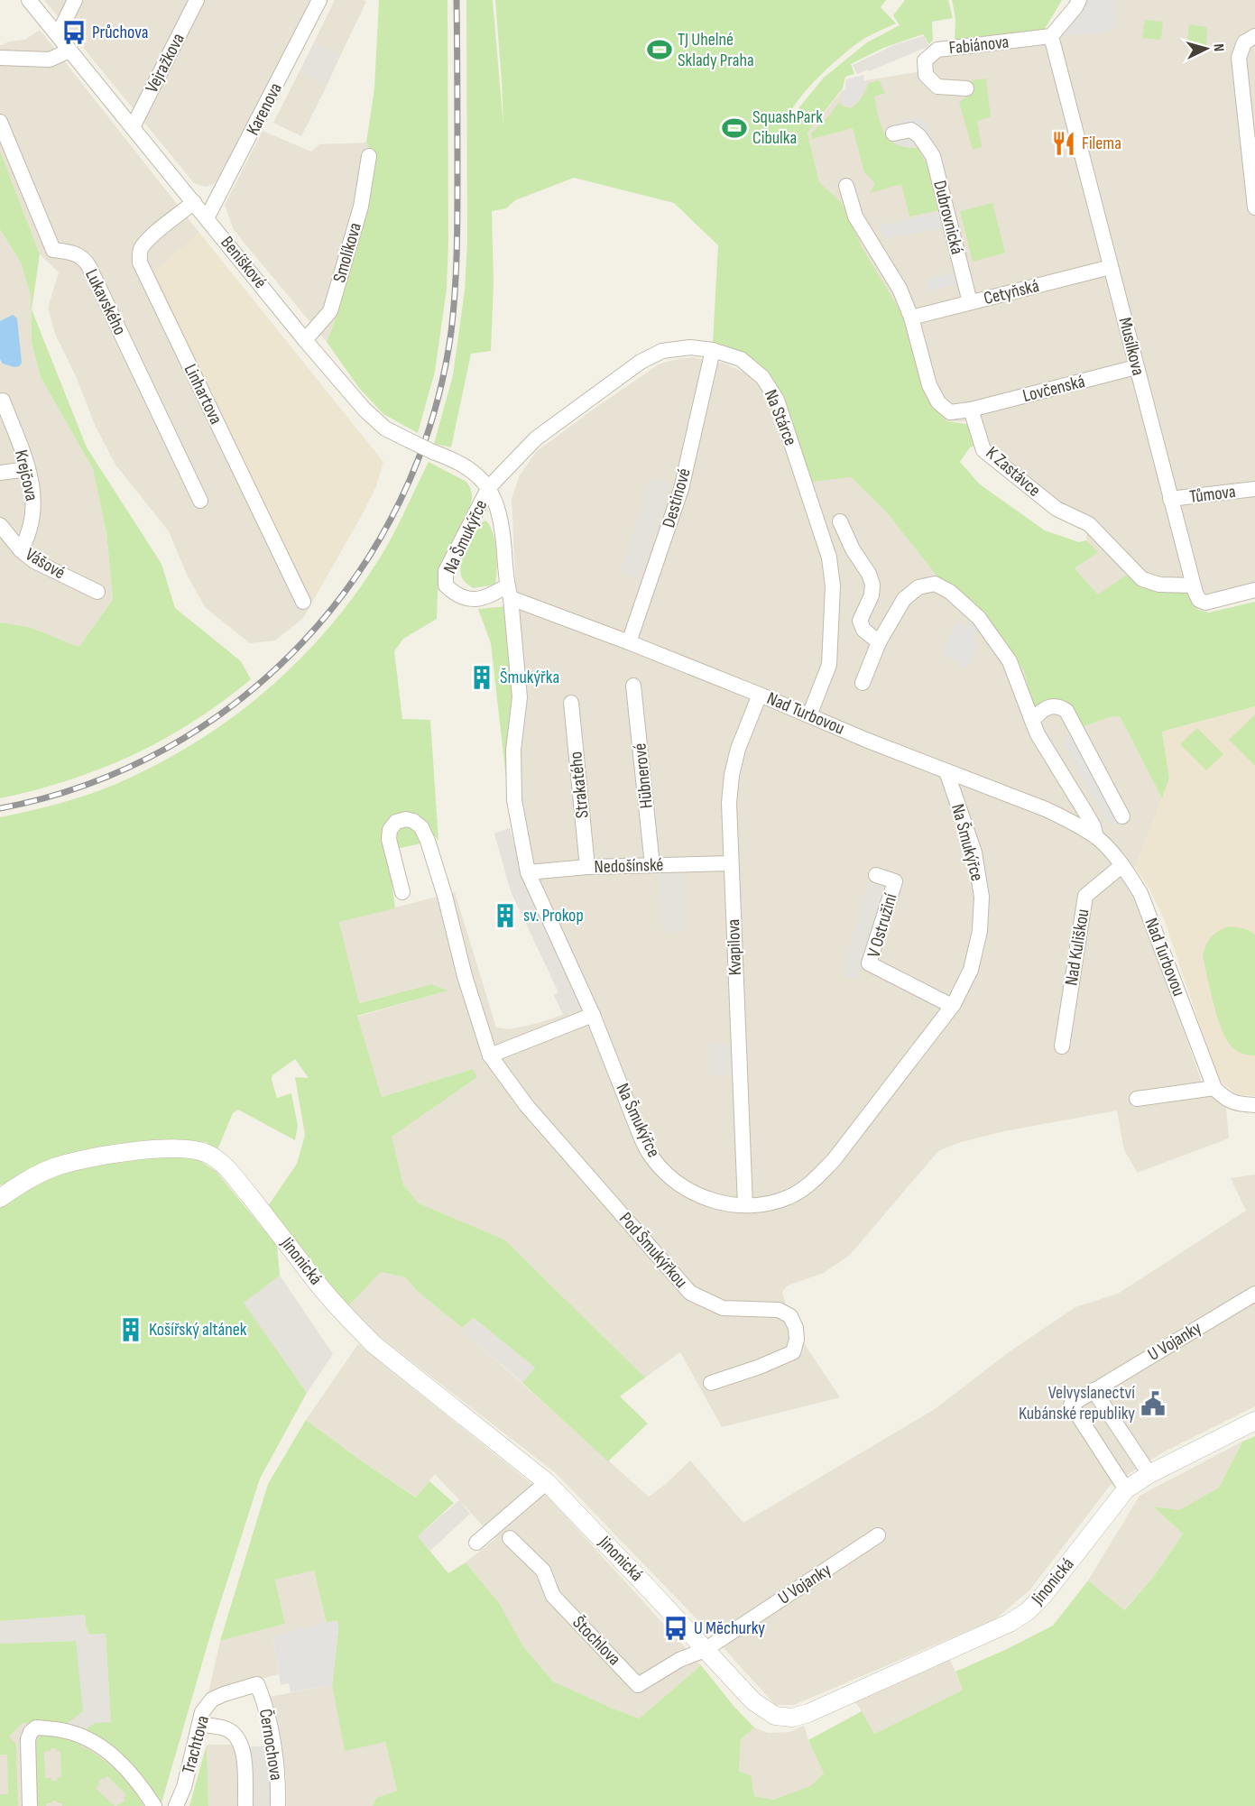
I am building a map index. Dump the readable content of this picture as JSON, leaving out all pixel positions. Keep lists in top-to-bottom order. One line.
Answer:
{"streets":{"street":["Fabiánova","Vejražkova","Karenova","Dubrovnická","Smolíkova","Beníškové","Cetyňská","Lukavského","Musílkova","Lovčenská","Linhartova","Na Stárce","K Zastávce","Krejčova","Tůmova","Destinové","Na Šmukýřce","Vášové","Nad Turbovou","Hübnerové","Strakatého","Nedošínské","V Ostružiní","Kvapilova","Nad Kuliškou","Pod Šmukýřkou","Jinonická","U Vojanky","Štochlova","Trachtova","Černochova"]},"crossings":[["Fabiánova","Musílkova"],["Vejražkova","Beníškové"],["Karenova","Beníškové"],["Dubrovnická","Cetyňská"],["Smolíkova","Beníškové"],["Beníškové","Linhartova"],["Beníškové","Na Stárce"],["Beníškové","Na Šmukýřce"],["Cetyňská","Musílkova"],["Musílkova","Lovčenská"],["Musílkova","K Zastávce"],["Musílkova","Tůmova"],["Lovčenská","K Zastávce"],["Na Stárce","Destinové"],["Na Stárce","Na Šmukýřce"],["Na Stárce","Nad Turbovou"],["Krejčova","Vášové"],["Destinové","Nad Turbovou"],["Na Šmukýřce","Nad Turbovou"],["Na Šmukýřce","Nedošínské"],["Na Šmukýřce","V Ostružiní"],["Na Šmukýřce","Kvapilova"],["Nad Turbovou","Kvapilova"],["Nad Turbovou","Nad Kuliškou"],["Hübnerové","Nedošínské"],["Strakatého","Nedošínské"],["Nedošínské","Kvapilova"],["Jinonická","U Vojanky"],["Jinonická","Štochlova"],["U Vojanky","Štochlova"],["Trachtova","Černochova"]],"places":{"bus stop":["Průchova","U Měchurky"],"sports":["TJ Uhelné Sklady Praha","SquashPark Cibulka"],"restaurant":["Filema"],"building":["Šmukýřka","sv. Prokop","Košířský altánek"],"public building":["Velvyslanectví Kubánské republiky"]},"north":"right"}
